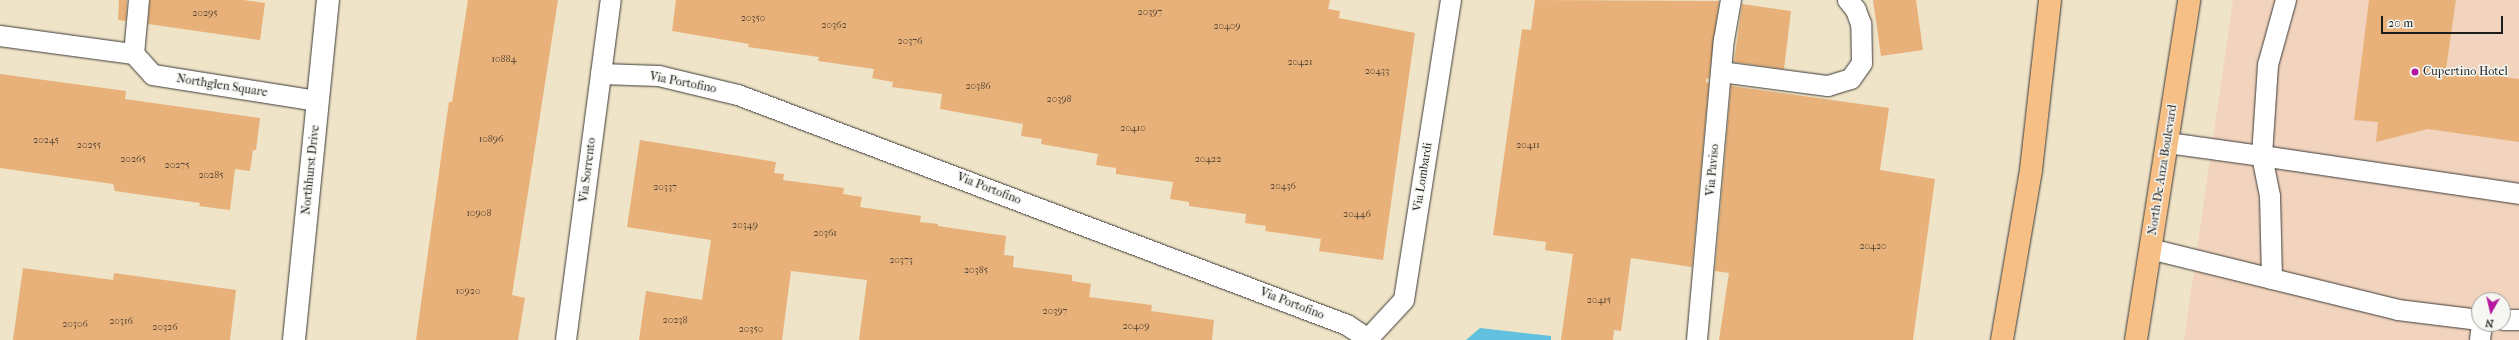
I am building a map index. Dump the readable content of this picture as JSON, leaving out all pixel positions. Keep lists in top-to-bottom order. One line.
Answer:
{"streets":{"main road":["North De Anza Boulevard"],"street":["Northhurst Drive"],"lane":["Via Portofino","Northglen Square","Via Sorrento","Via Paviso","Via Lombardi"]},"crossings":[["Via Portofino","Via Sorrento"],["Via Portofino","Via Lombardi"],["Northglen Square","Northhurst Drive"]],"places":["Cupertino Hotel"],"house_numbers":["20397","20295","20350","20362","20409","20376","10884","20421","20433","20386","20398","20410","10896","20245","20255","20411","20265","20422","20275","20285","20436","20337","10908","20446","20349","20361","20420","20373","20385","10920","20415","20397","20238","20316","20306","20409","20326","20350"],"scale_bar":"20 m","north":"bottom"}
